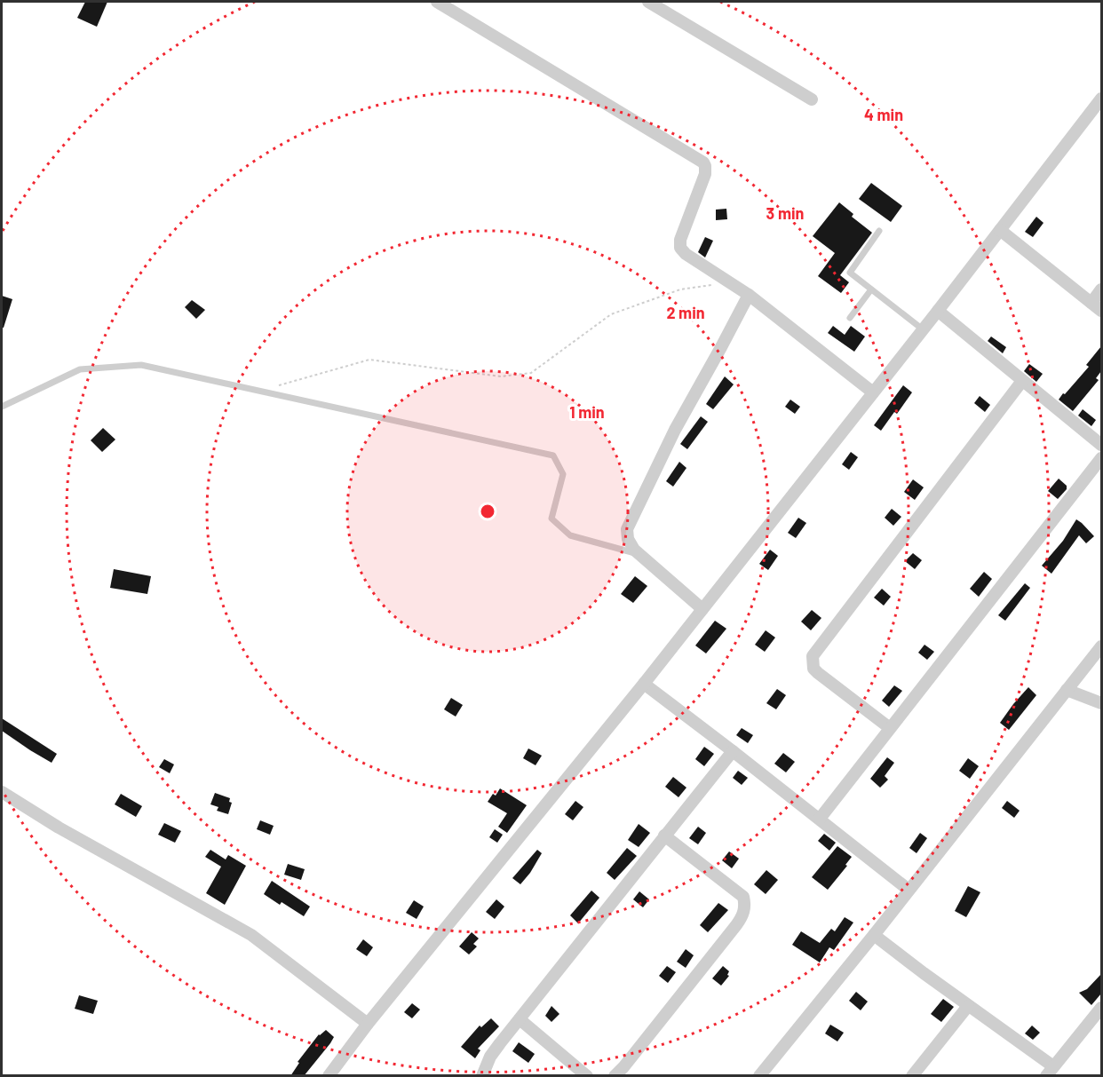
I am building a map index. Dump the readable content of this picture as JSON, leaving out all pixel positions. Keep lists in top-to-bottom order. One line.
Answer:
{"rings":["4 min","3 min","2 min","1 min"]}
